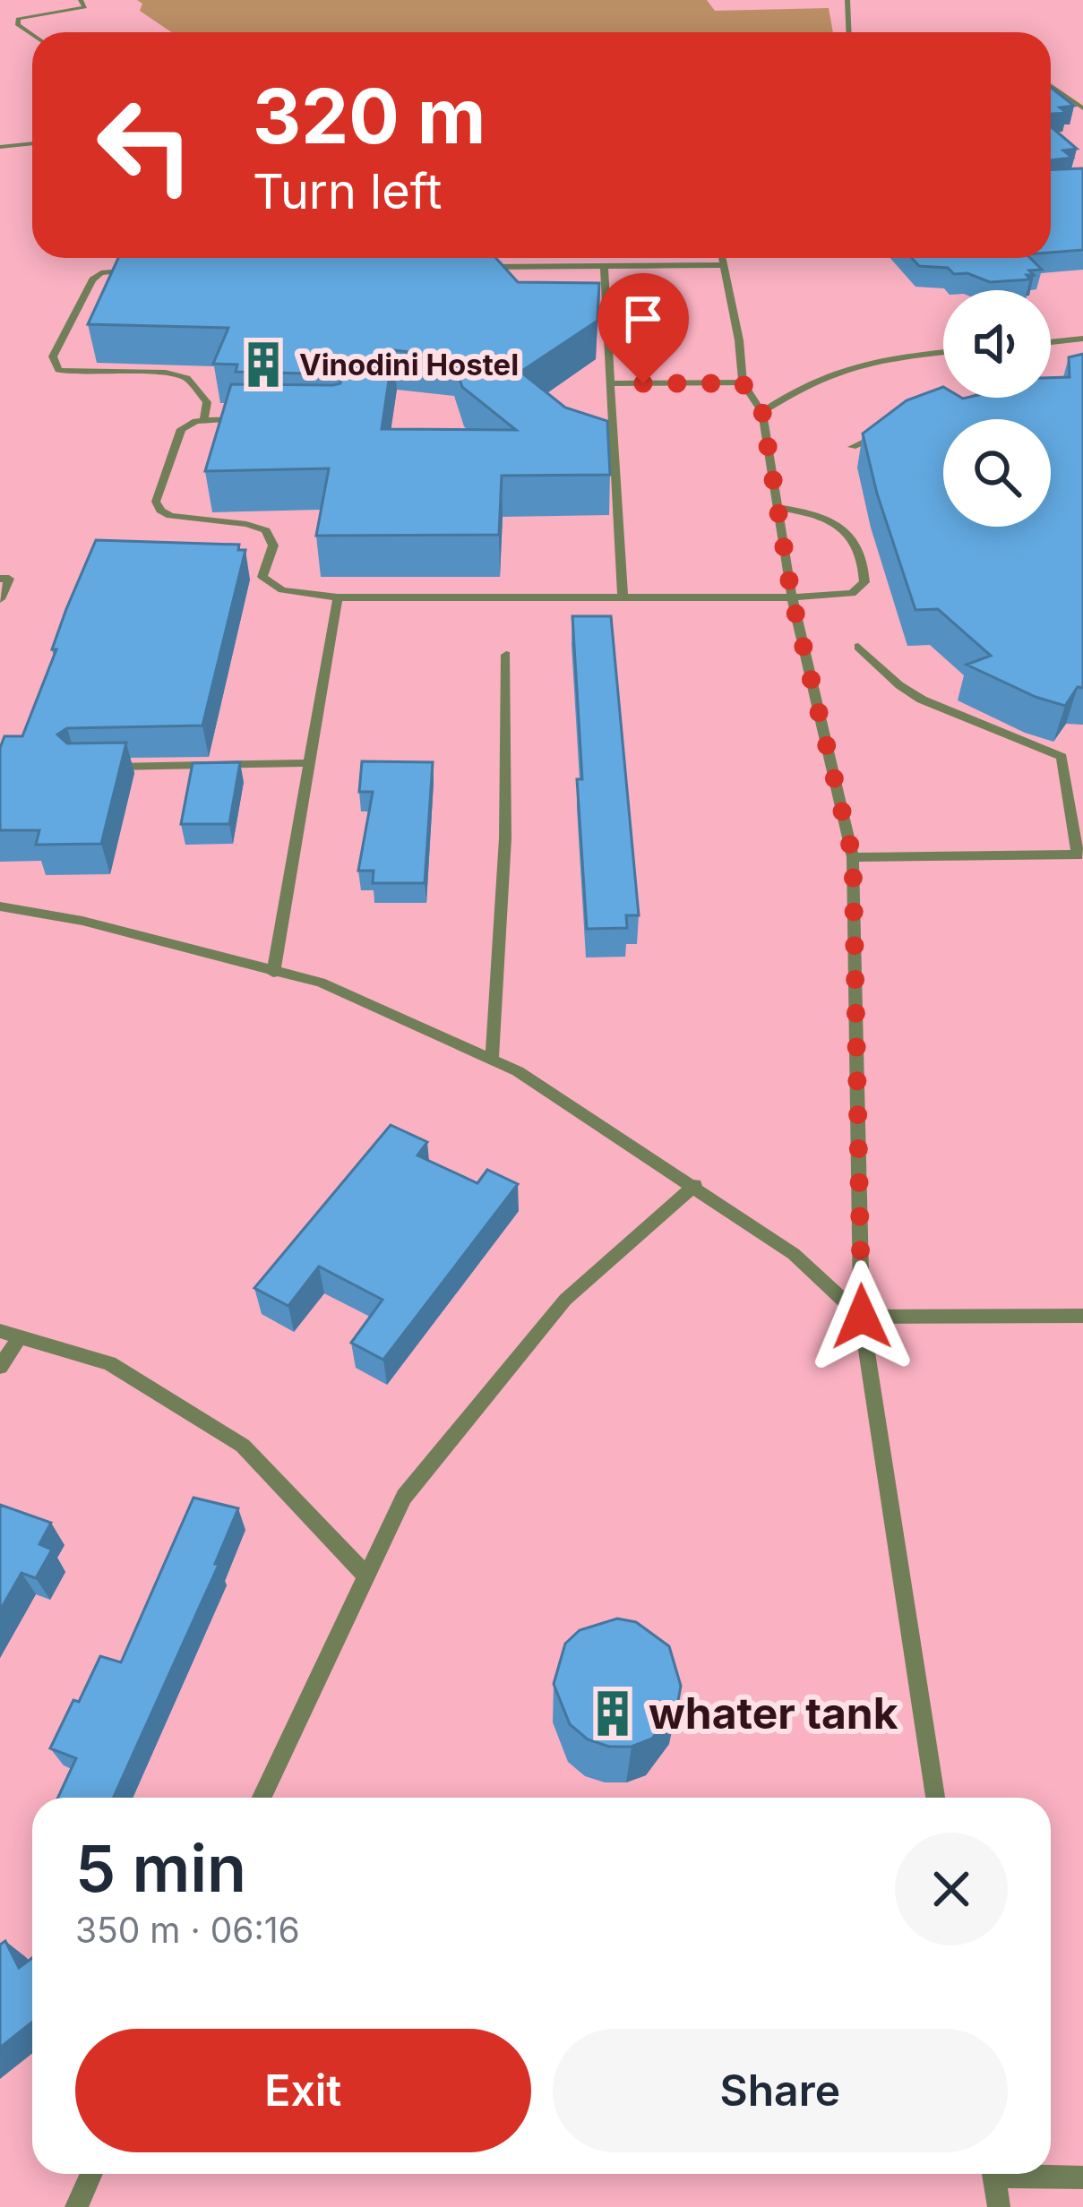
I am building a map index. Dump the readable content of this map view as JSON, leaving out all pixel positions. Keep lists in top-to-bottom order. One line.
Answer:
{"places":{"building":["Vinodini Hostel","whater tank"]},"page":{"turn":["320 m","Turn left"],"heading":["5 min","350 m · 06:16"],"buttons":["Exit","Share"]}}
